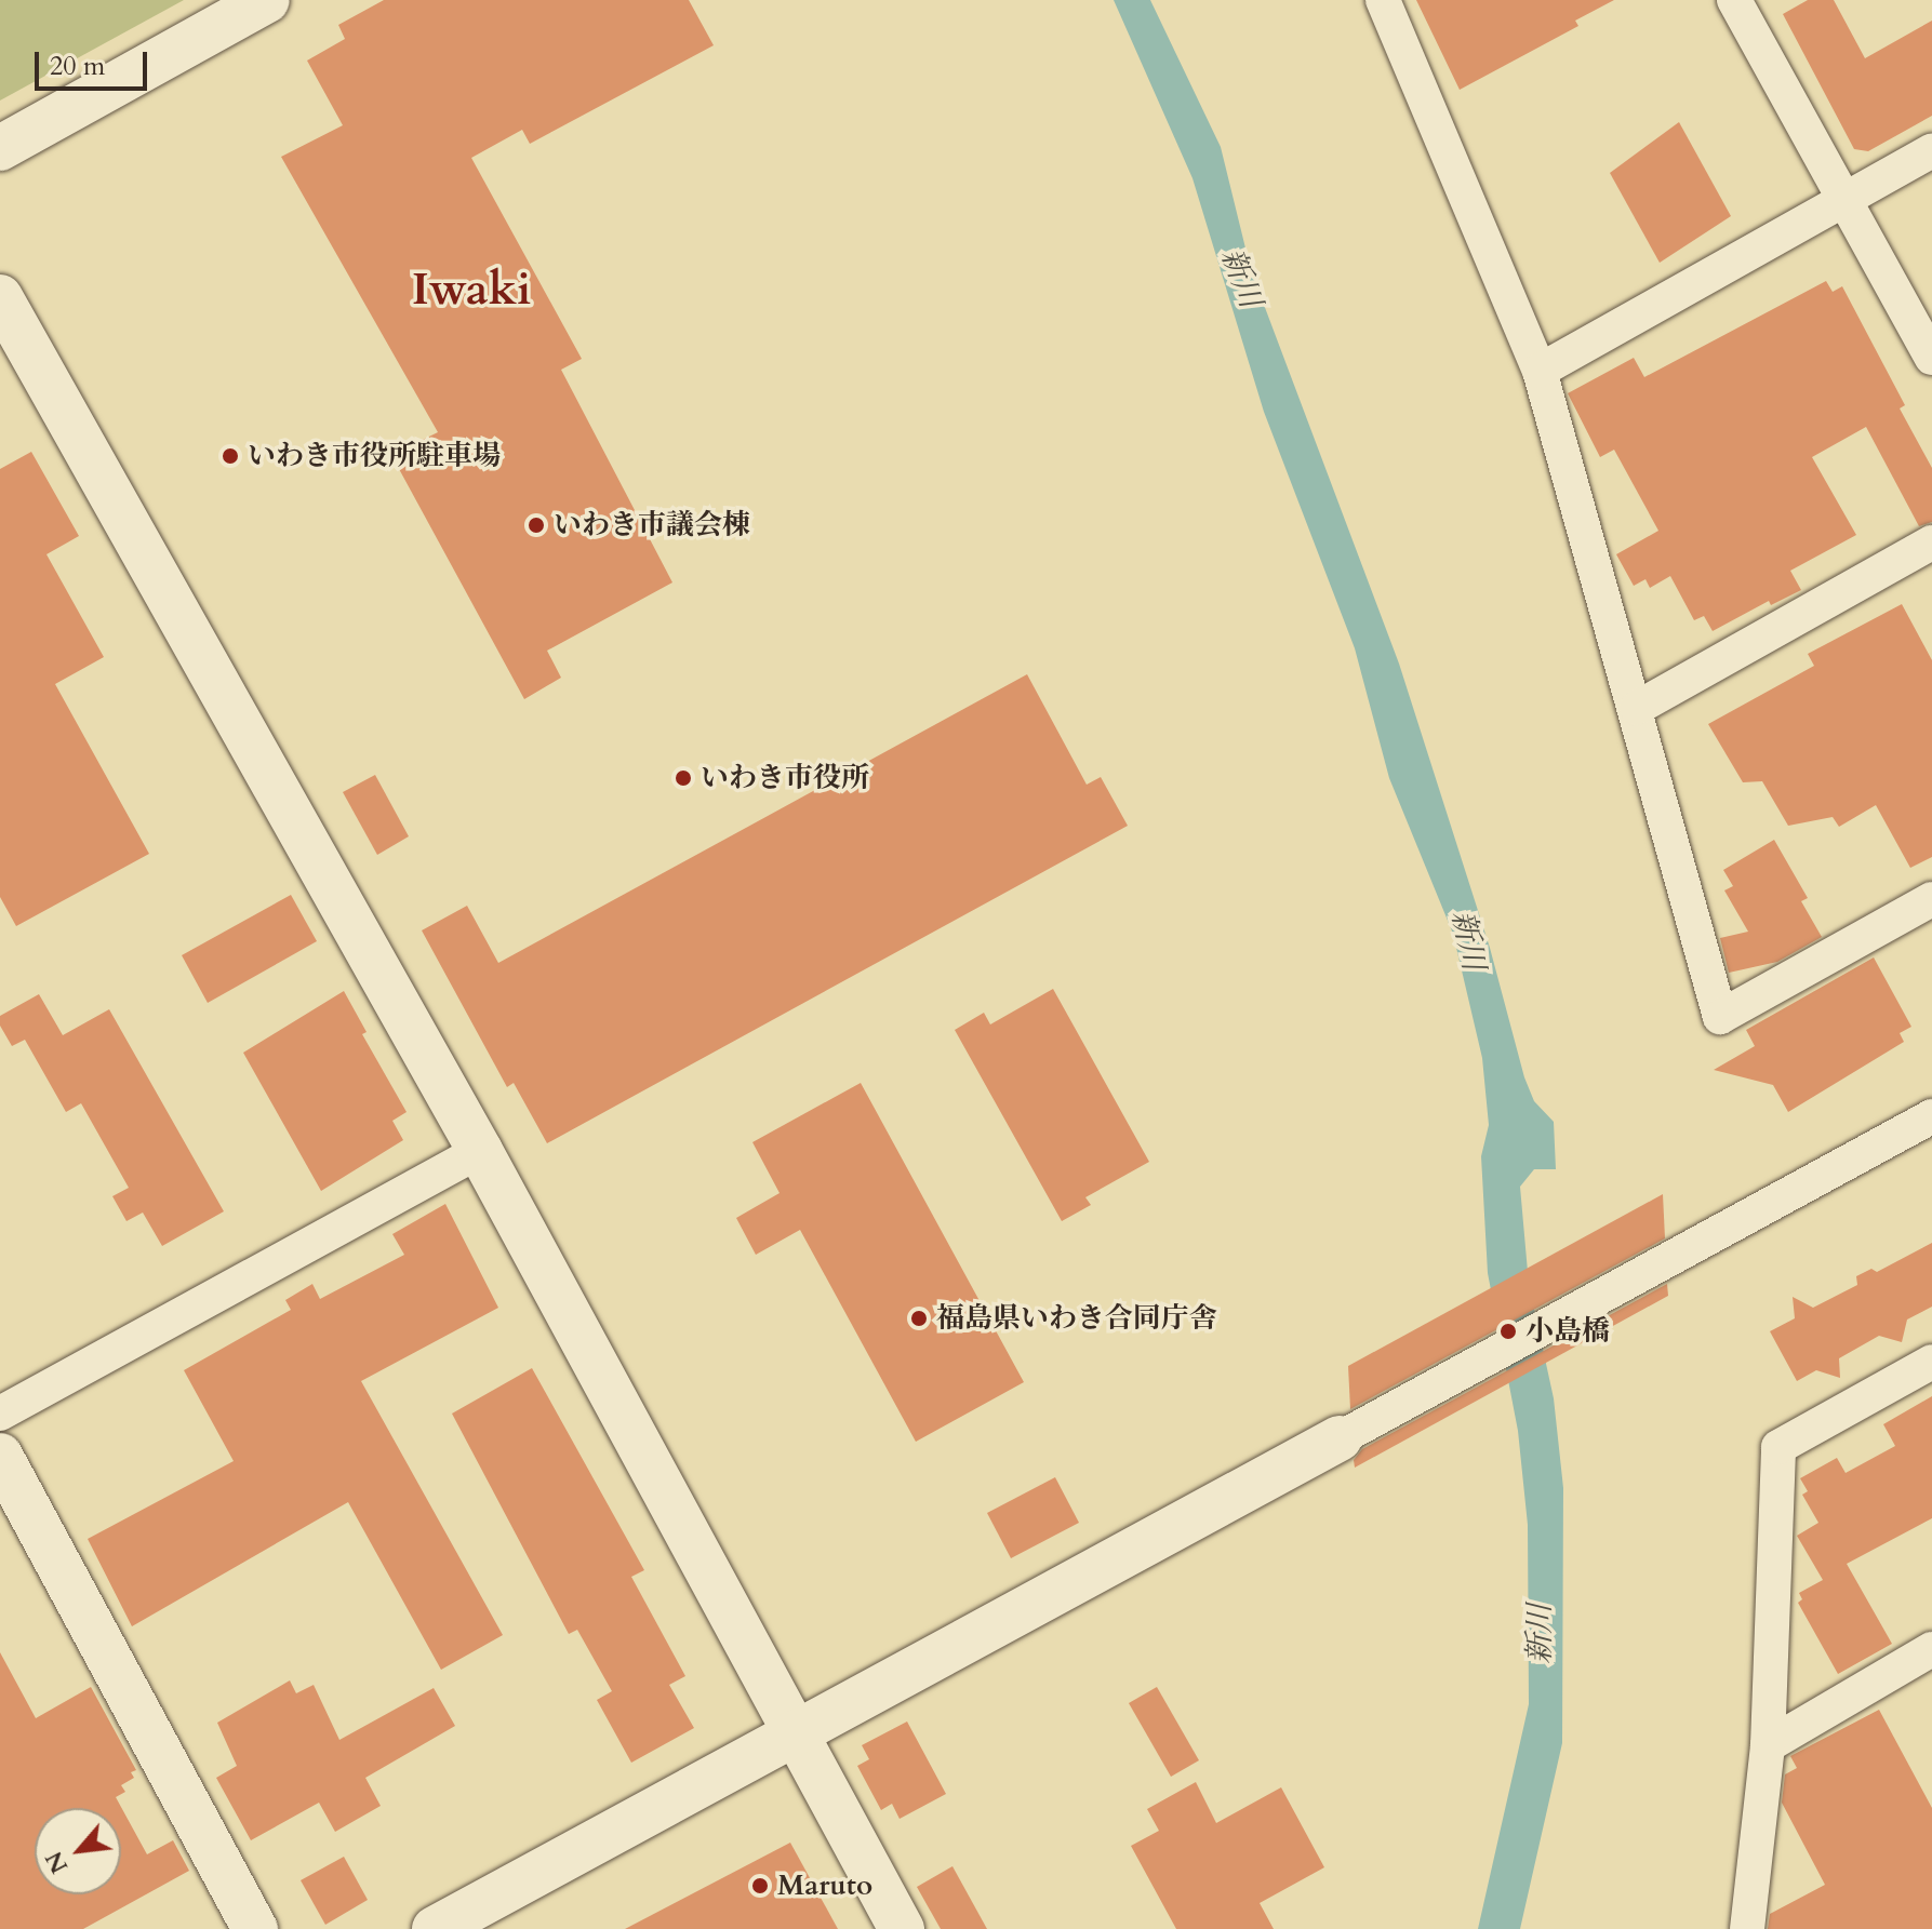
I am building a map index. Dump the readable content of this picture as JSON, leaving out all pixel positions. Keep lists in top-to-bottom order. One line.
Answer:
{"districts":["Iwaki"],"water":["新川"],"places":["いわき市役所駐車場","いわき市議会棟","いわき市役所","福島県いわき合同庁舎","小島橋","Maruto"],"scale_bar":"20 m","north":"bottom left"}
